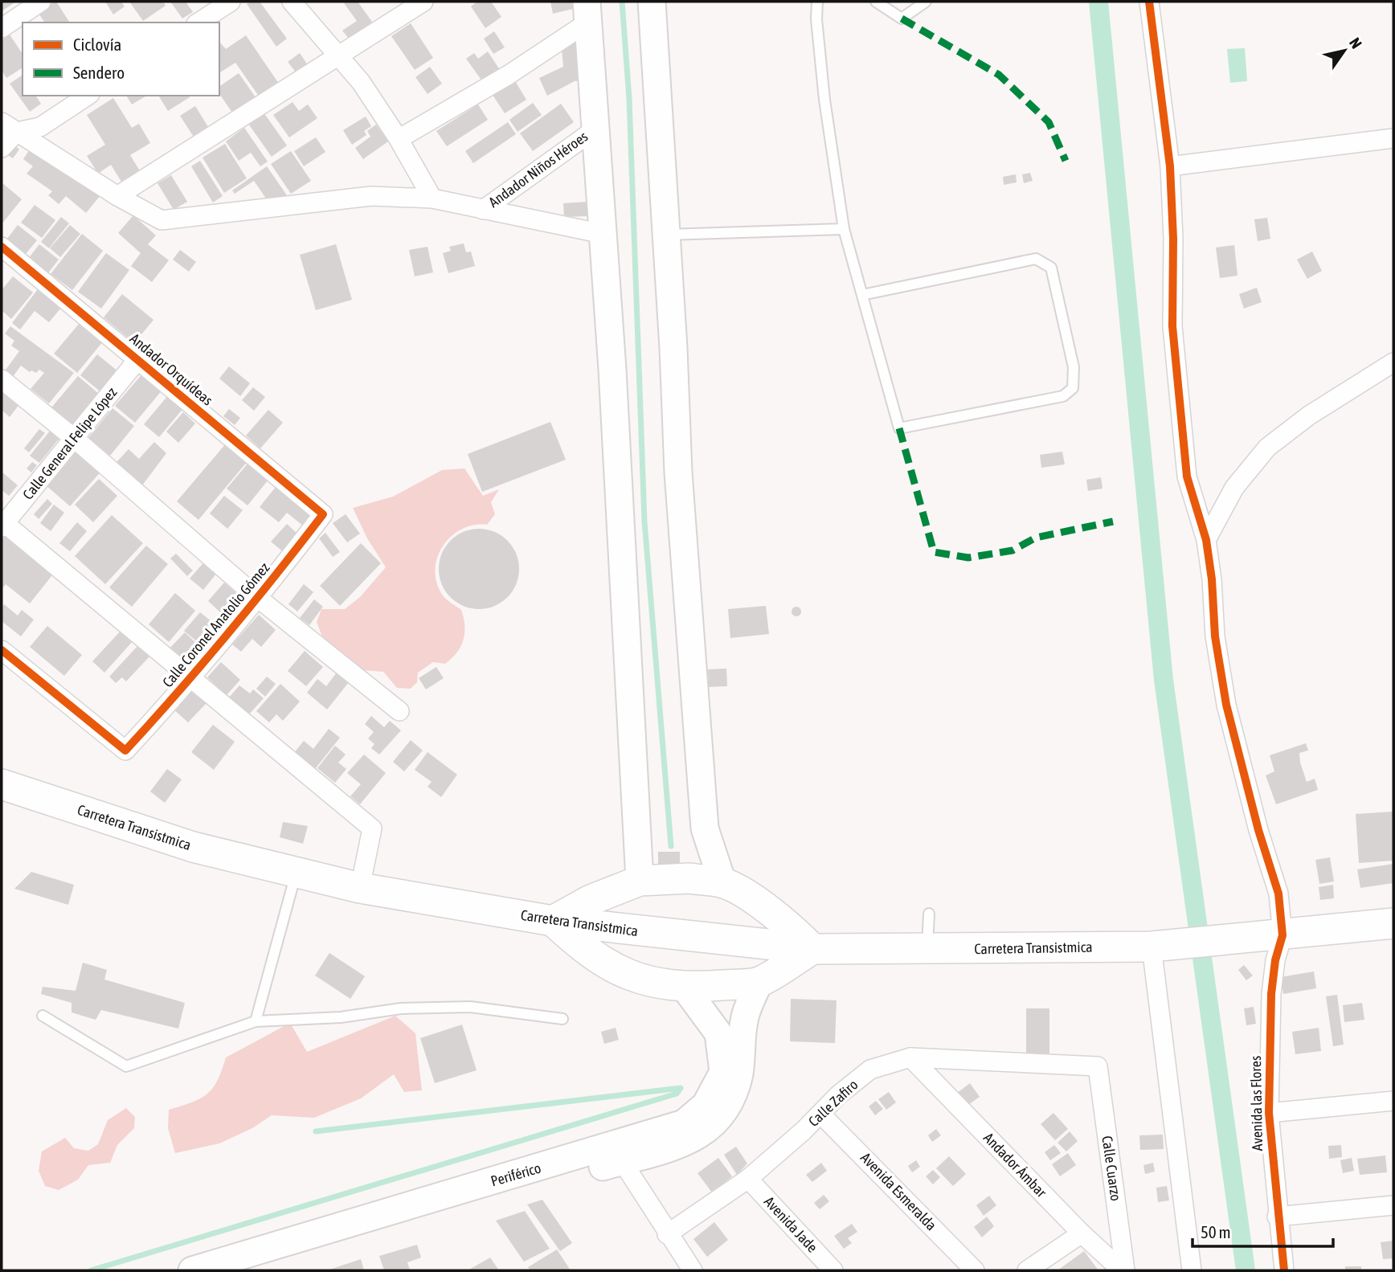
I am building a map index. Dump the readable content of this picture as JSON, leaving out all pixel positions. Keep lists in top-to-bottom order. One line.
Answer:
{"streets":{"main road":["Carretera Transistmica"],"street":["Andador Niños Héroes","Andador Orquídeas","Calle General Felipe López","Calle Coronel Anatolio Gómez","Calle Zafiro","Avenida las Flores","Andador Ámbar","Calle Cuarzo","Periférico","Avenida Esmeralda","Avenida Jade"]},"crossings":[["Andador Orquídeas","Calle General Felipe López"],["Andador Orquídeas","Calle Coronel Anatolio Gómez"],["Carretera Transistmica","Avenida las Flores"],["Calle Zafiro","Andador Ámbar"],["Calle Zafiro","Calle Cuarzo"],["Calle Zafiro","Avenida Esmeralda"],["Calle Zafiro","Avenida Jade"],["Andador Ámbar","Calle Cuarzo"]],"legend":["Ciclovía","Sendero"],"scale_bar":"50 m","north":"top right"}
